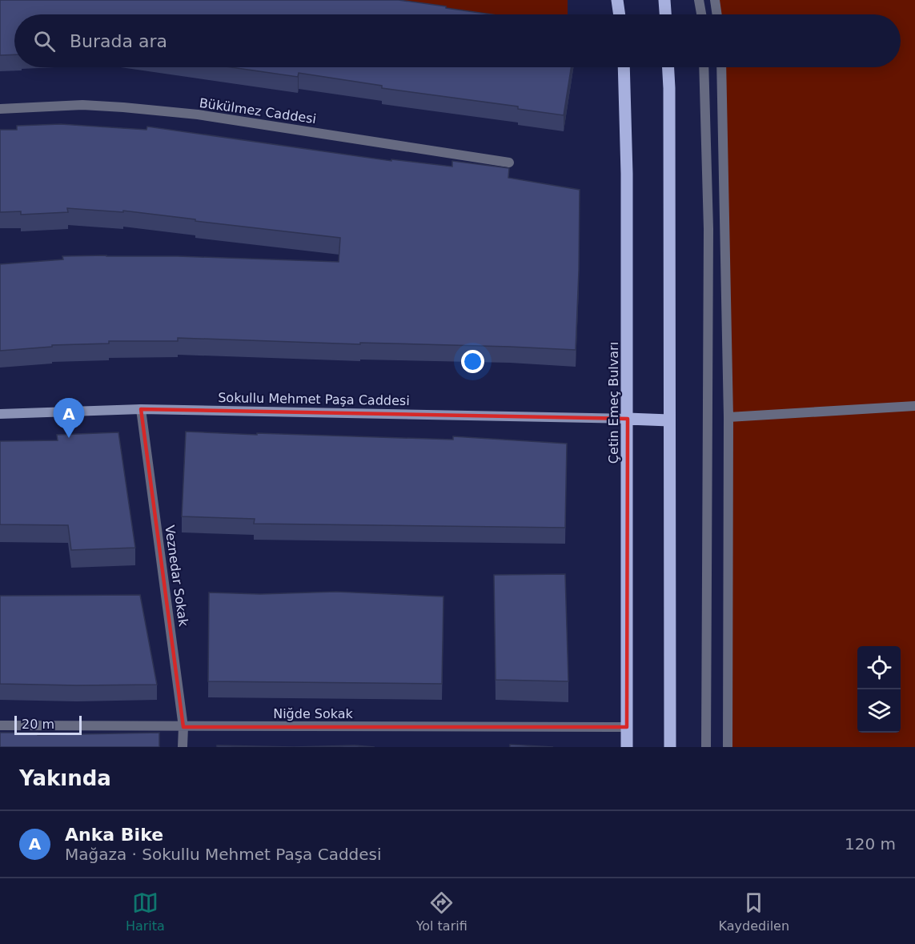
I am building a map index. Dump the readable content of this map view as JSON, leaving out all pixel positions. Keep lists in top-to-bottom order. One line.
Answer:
{"streets":{"main road":["Sokullu Mehmet Paşa Caddesi","Çetin Emeç Bulvarı"],"street":["Bükülmez Caddesi","Veznedar Sokak","Niğde Sokak"]},"crossings":[["Sokullu Mehmet Paşa Caddesi","Çetin Emeç Bulvarı"],["Sokullu Mehmet Paşa Caddesi","Veznedar Sokak"],["Çetin Emeç Bulvarı","Niğde Sokak"],["Veznedar Sokak","Niğde Sokak"]],"scale_bar":"20 m","page":{"search":"Burada ara","pins":"A","scale":"20 m","heading":"Yakında","list":[{"mark":"A","name":"Anka Bike","note":"Mağaza · Sokullu Mehmet Paşa Caddesi","value":"120 m"}],"nav":["Harita","Yol tarifi","Kaydedilen"]}}
